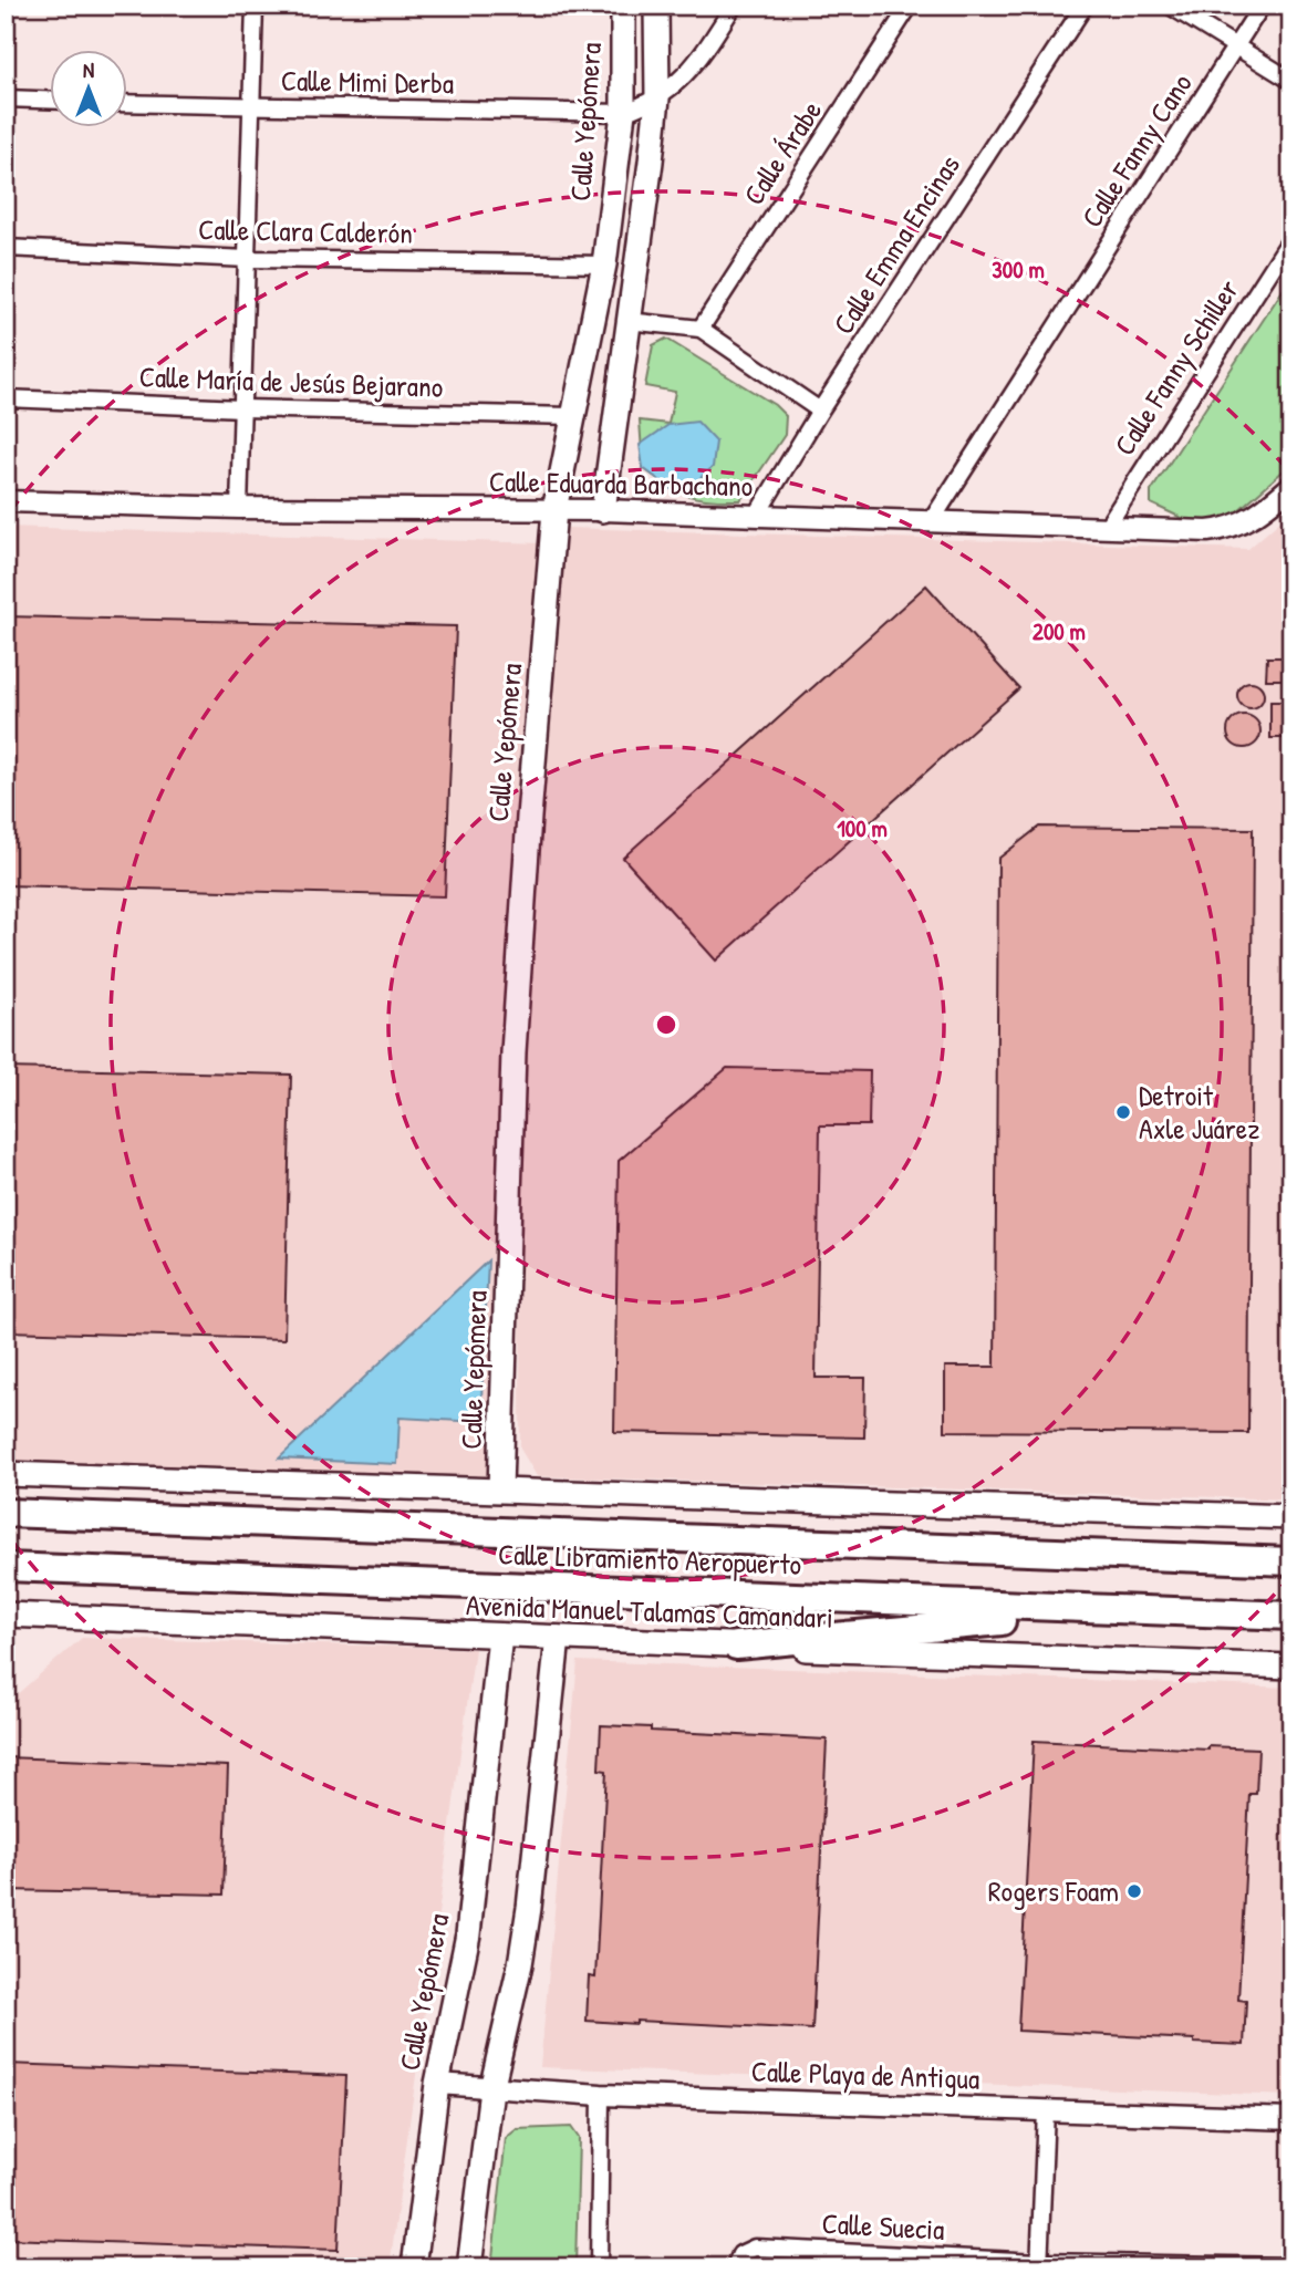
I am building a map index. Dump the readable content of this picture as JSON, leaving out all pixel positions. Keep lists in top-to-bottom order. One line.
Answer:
{"streets":{"highway":["Calle Libramiento Aeropuerto"],"main road":["Calle Yepómera","Avenida Manuel Talamas Camandari"],"street":["Calle Mimi Derba","Calle Fanny Cano","Calle Árabe","Calle Clara Calderón","Calle Emma Encinas","Calle Fanny Schiller","Calle María de Jesús Bejarano","Calle Eduarda Barbachano","Calle Playa de Antigua","Calle Suecia"]},"crossings":[["Calle Mimi Derba","Calle Yepómera"],["Calle Yepómera","Calle Clara Calderón"],["Calle Yepómera","Calle María de Jesús Bejarano"],["Calle Yepómera","Calle Eduarda Barbachano"],["Calle Yepómera","Avenida Manuel Talamas Camandari"],["Calle Yepómera","Calle Playa de Antigua"],["Calle Fanny Cano","Calle Eduarda Barbachano"],["Calle Emma Encinas","Calle Eduarda Barbachano"],["Calle Fanny Schiller","Calle Eduarda Barbachano"]],"places":["Detroit Axle Juárez","Rogers Foam"],"north":"top","rings":["300 m","200 m","100 m"]}
